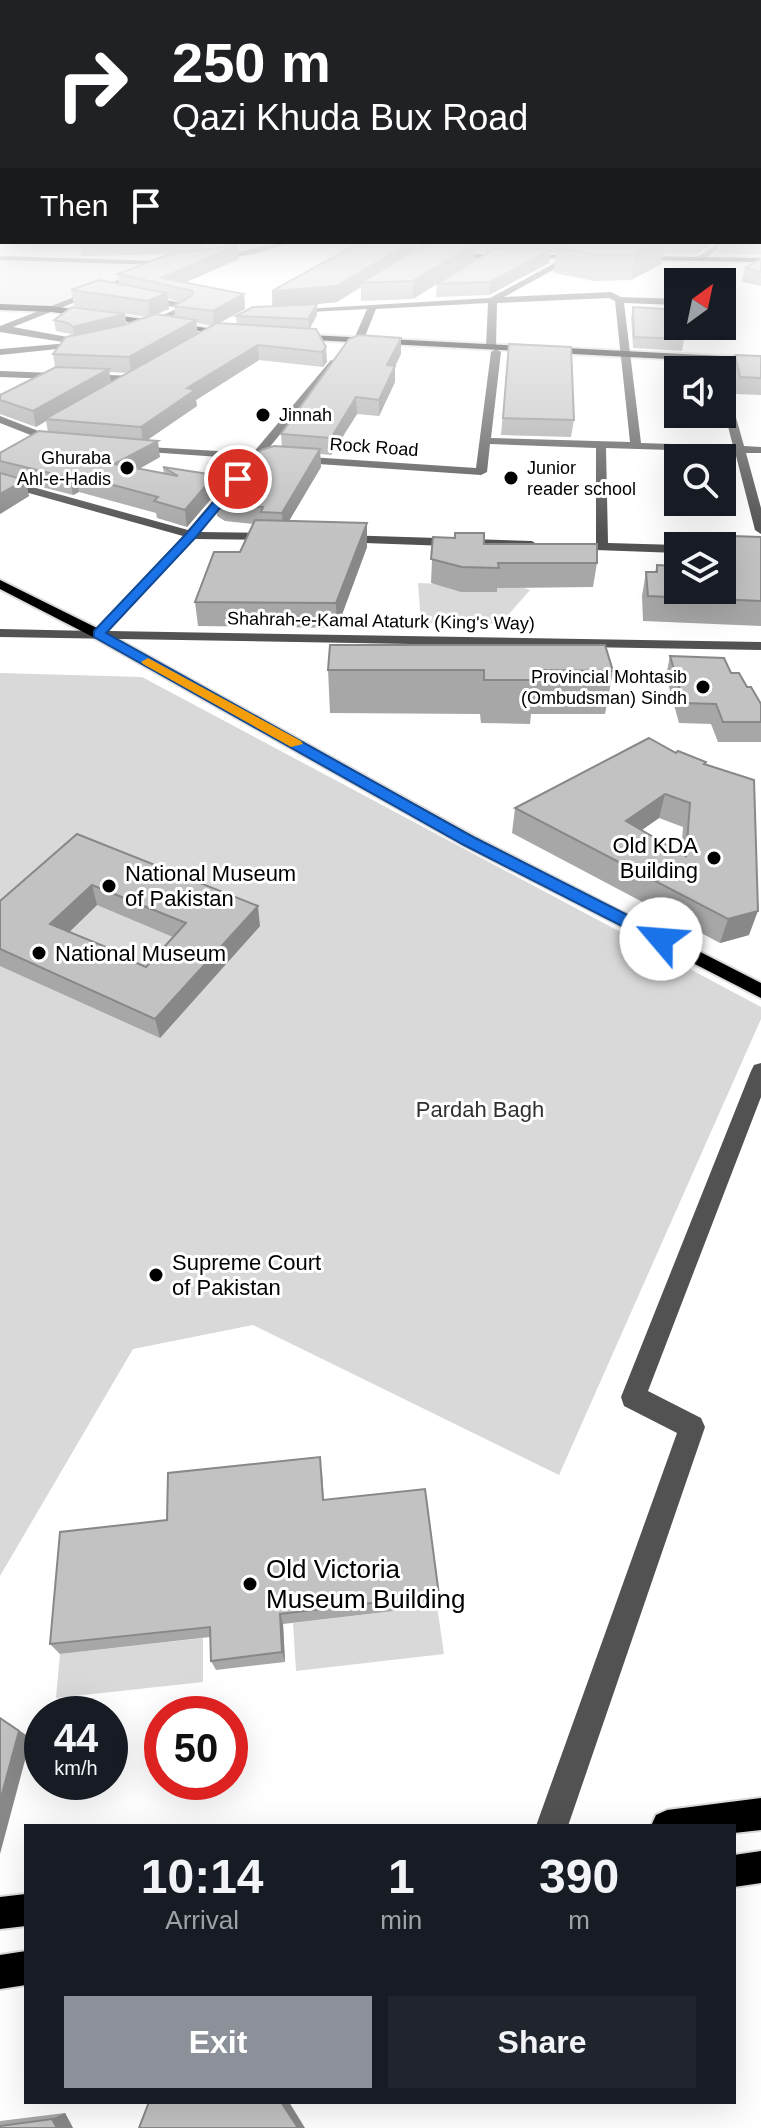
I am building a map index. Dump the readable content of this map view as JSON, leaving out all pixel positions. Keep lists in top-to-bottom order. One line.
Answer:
{"streets":{"street":["Rock Road","Shahrah-e-Kamal Ataturk (King's Way)"]},"parks":["Pardah Bagh"],"places":["Jinnah","Ghuraba Ahl-e-Hadis","Junior reader school","Provincial Mohtasib (Ombudsman) Sindh","Old KDA Building","National Museum of Pakistan","National Museum","Supreme Court of Pakistan","Old Victoria Museum Building"],"north":"top right","page":{"turn":["250 m","Qazi Khuda Bux Road"],"then":"Then","speed":"44 km/h","limit":"50","eta":["10:14","Arrival","1","min","390","m"],"buttons":["Exit","Share"]}}
